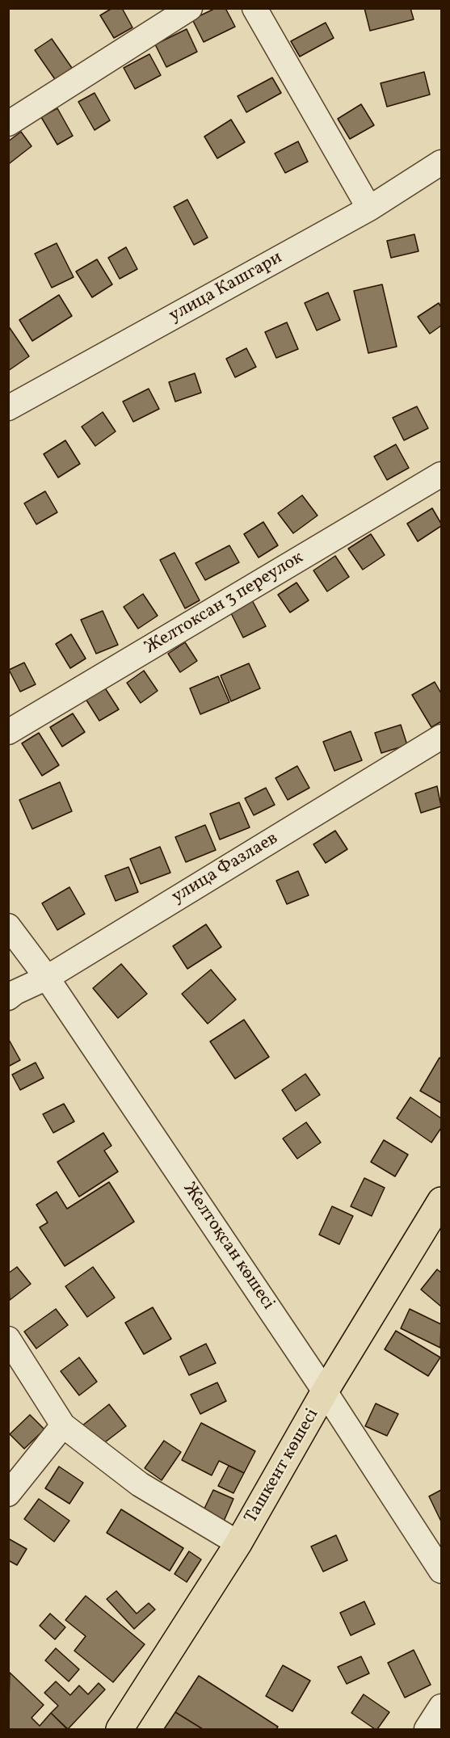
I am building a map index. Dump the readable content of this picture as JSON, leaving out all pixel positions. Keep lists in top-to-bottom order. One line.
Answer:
{"streets":{"main road":["Ташкент көшесі"],"street":["улица Кашгари","Желтоксан 3 переулок","улица Фазлаев","Желтоқсан көшесі"]},"crossings":[["улица Фазлаев","Желтоқсан көшесі"],["Желтоқсан көшесі","Ташкент көшесі"]]}
